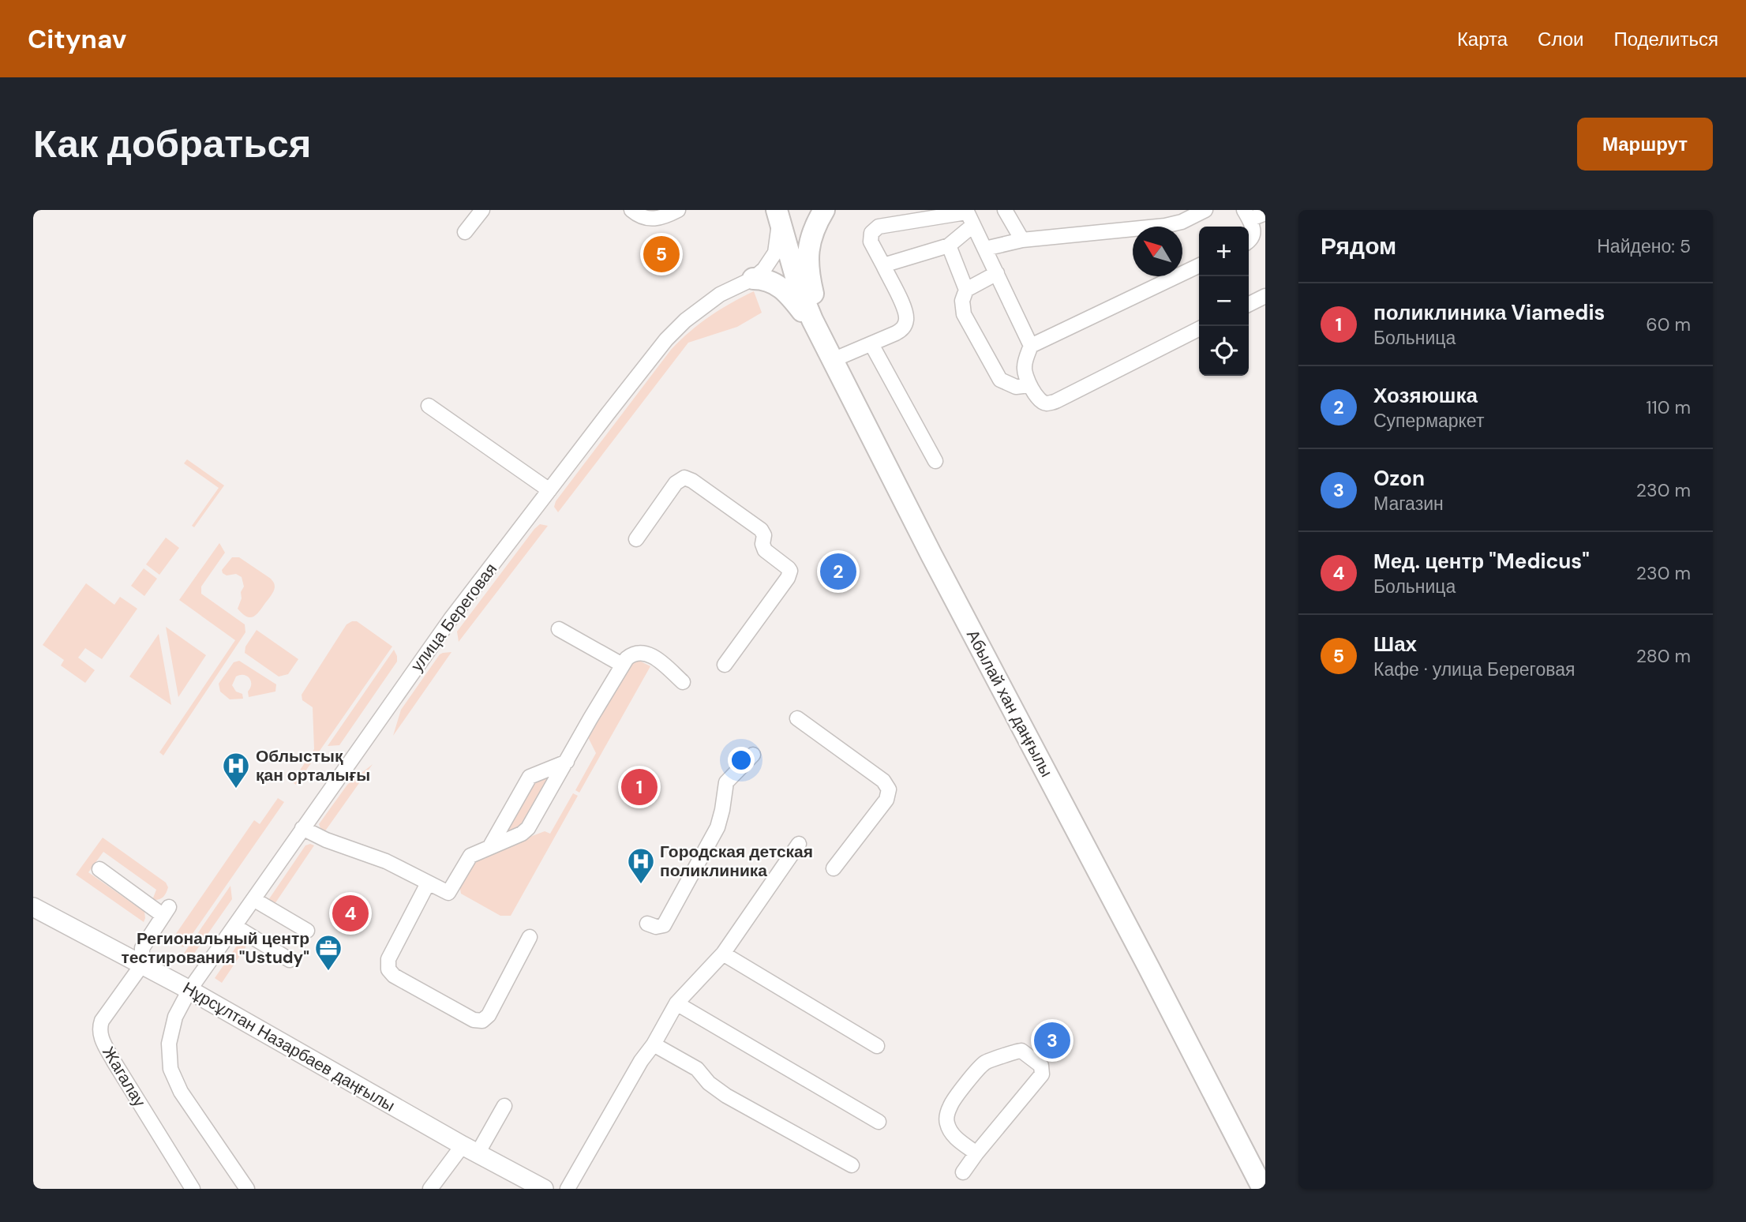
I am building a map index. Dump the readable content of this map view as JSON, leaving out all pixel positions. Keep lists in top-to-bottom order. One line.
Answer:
{"streets":{"highway":["Абылай хан даңғылы"],"main road":["Нұрсұлтан Назарбаев даңғылы"],"street":["улица Береговая","Жагалау"]},"crossings":[["улица Береговая","Абылай хан даңғылы"],["улица Береговая","Нұрсұлтан Назарбаев даңғылы"],["Нұрсұлтан Назарбаев даңғылы","Жагалау"]],"places":{"hospital":["Облыстық қан орталығы","Городская детская поликлиника"],"office":["Региональный центр тестирования \"Ustudy\""]},"north":"top left","page":{"header":"Citynav","nav":["Карта","Слои","Поделиться"],"buttons":"Маршрут","title":"Как добраться","heading":["Рядом","Найдено: 5"],"map_buttons":["+","−"],"pins":["5","2","1","4","3"],"list":[{"mark":"1","name":"поликлиника Viamedis","note":"Больница","value":"60 m"},{"mark":"2","name":"Хозяюшка","note":"Супермаркет","value":"110 m"},{"mark":"3","name":"Ozon","note":"Магазин","value":"230 m"},{"mark":"4","name":"Мед. центр \"Medicus\"","note":"Больница","value":"230 m"},{"mark":"5","name":"Шах","note":"Кафе · улица Береговая","value":"280 m"}]}}
